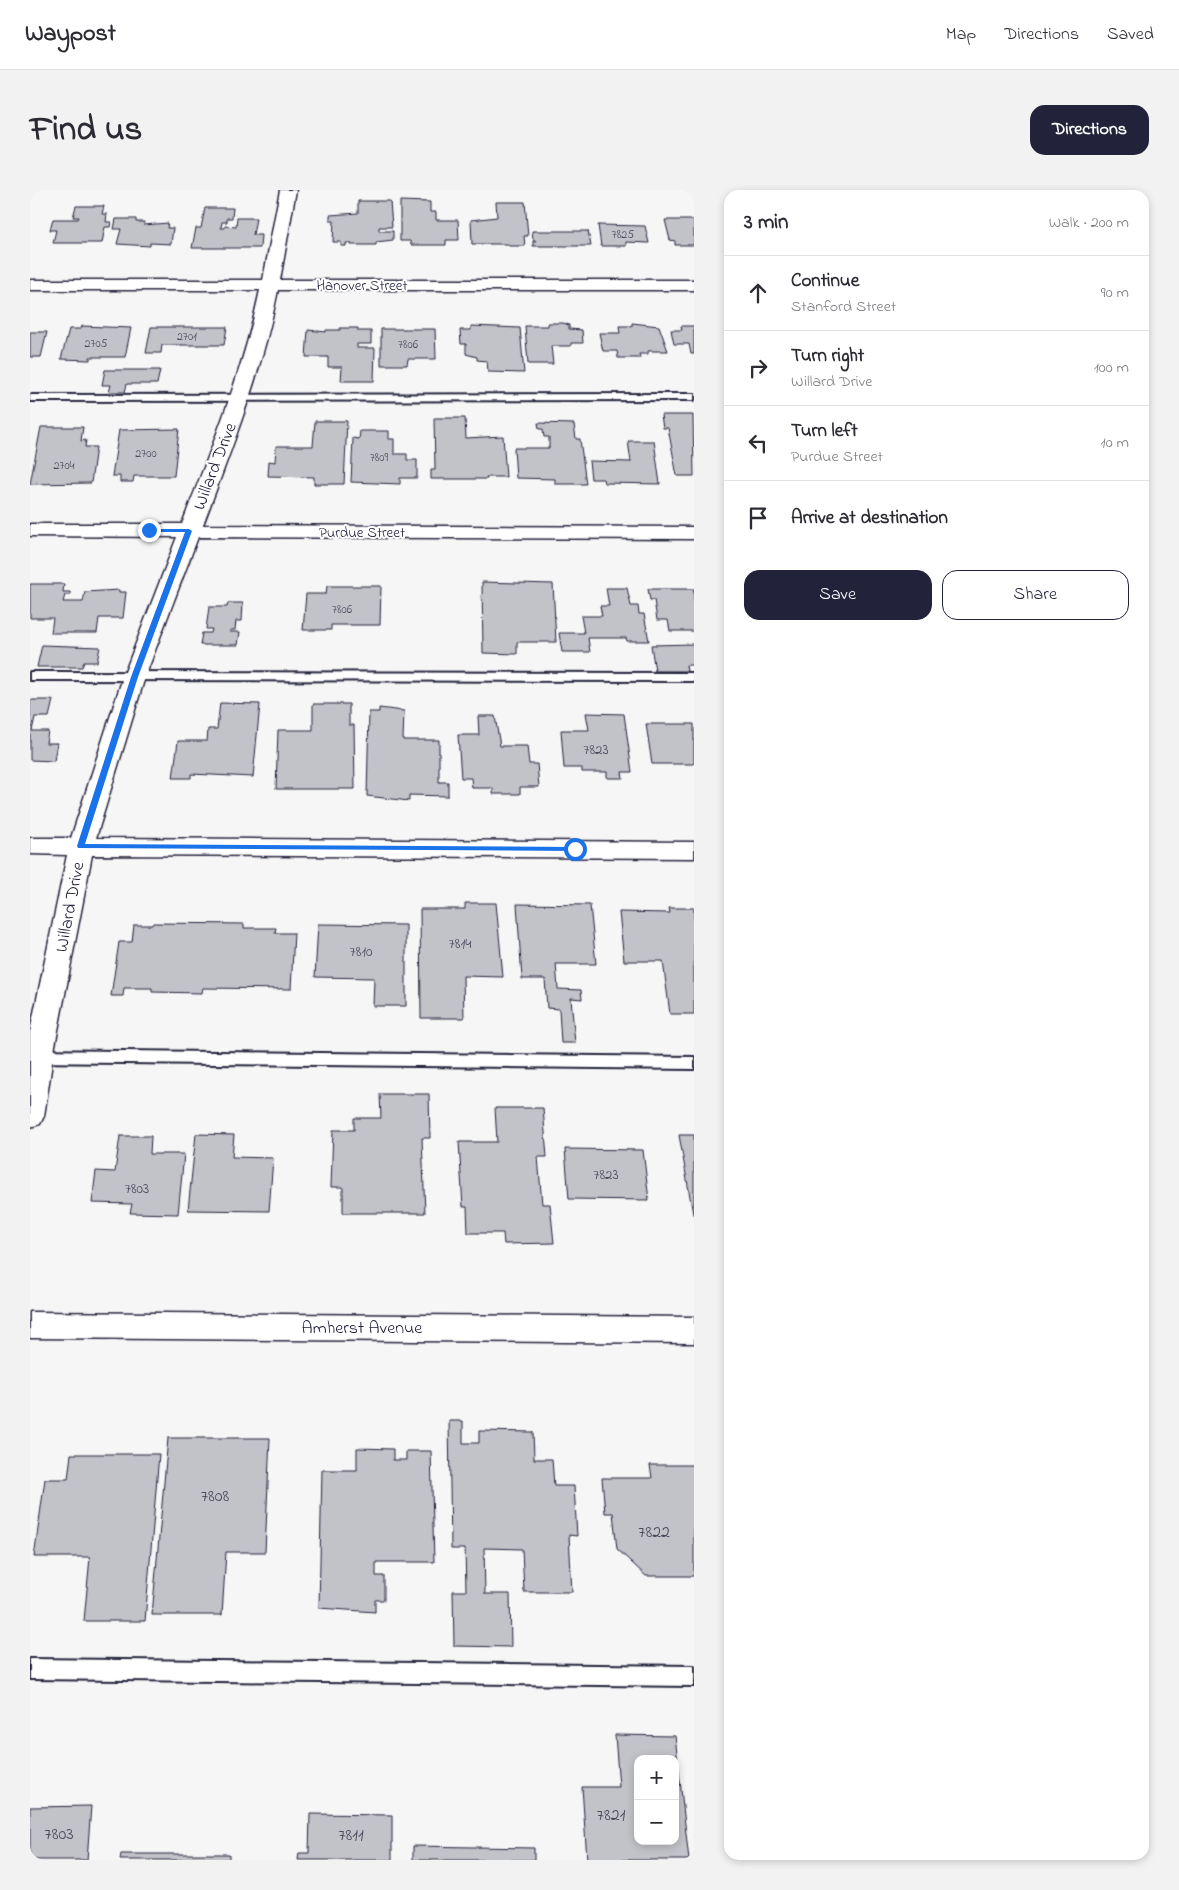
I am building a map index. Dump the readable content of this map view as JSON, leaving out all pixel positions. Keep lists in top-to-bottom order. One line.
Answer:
{"streets":{"street":["Hanover Street","Willard Drive","Purdue Street","Amherst Avenue"]},"crossings":[["Hanover Street","Willard Drive"],["Willard Drive","Purdue Street"]],"house_numbers":["7825","2701","2705","7806","2700","7809","2704","7806","7823","7814","7810","7823","7803","7808","7822","7821","7803","7811"],"page":{"header":"Waypost","nav":["Map","Directions","Saved"],"title":"Find us","buttons":["Directions",["Save","Share"]],"heading":["3 min","Walk · 200 m"],"list":[["Continue","Stanford Street","90 m"],["Turn right","Willard Drive","100 m"],["Turn left","Purdue Street","10 m"],"Arrive at destination"],"map_buttons":["+","−"]}}
